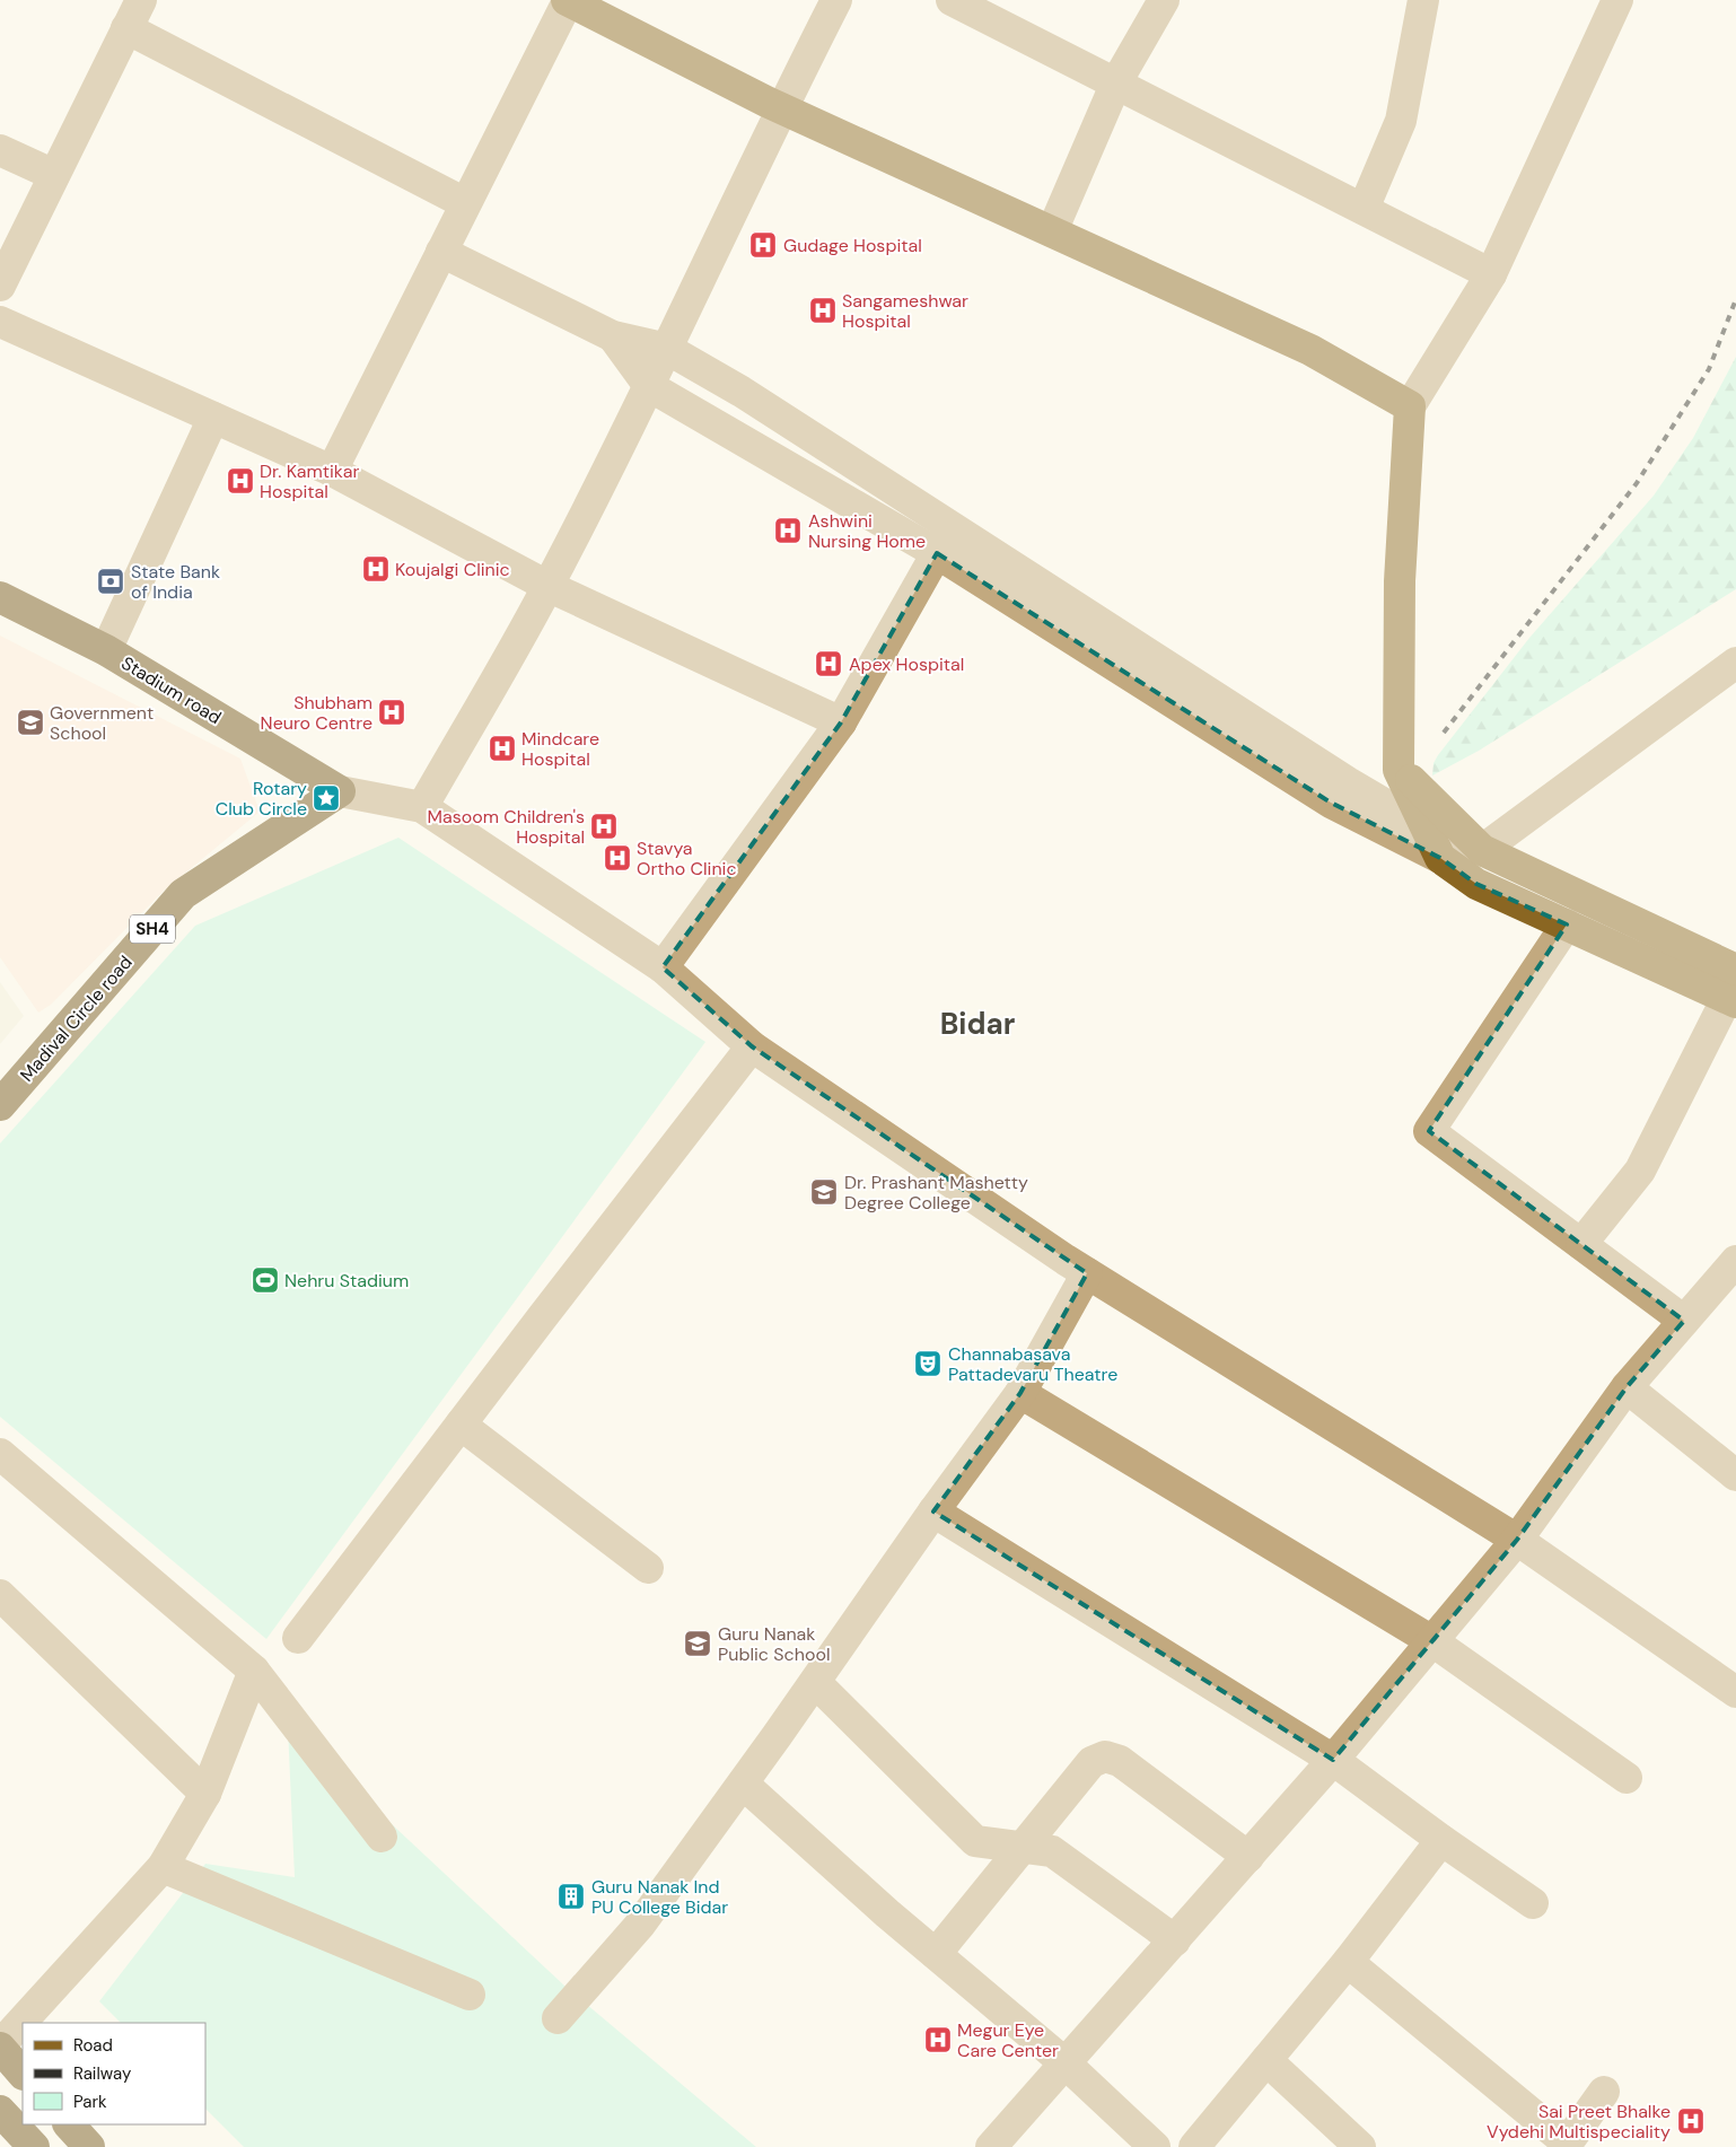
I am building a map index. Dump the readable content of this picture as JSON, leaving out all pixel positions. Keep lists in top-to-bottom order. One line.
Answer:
{"streets":{"highway":["Stadium road","SH4","Madival Circle road"]},"crossings":[["Stadium road","Madival Circle road"]],"districts":["Bidar"],"places":{"hospital":["Gudage Hospital","Sangameshwar Hospital","Dr. Kamtikar Hospital","Ashwini Nursing Home","Koujalgi Clinic","Apex Hospital","Shubham Neuro Centre","Mindcare Hospital","Masoom Children's Hospital","Stavya Ortho Clinic","Megur Eye Care Center","Sai Preet Bhalke Vydehi Multispeciality"],"bank":["State Bank of India"],"school or university":["Government School","Dr. Prashant Mashetty Degree College","Guru Nanak Public School"],"place":["Rotary Club Circle"],"sports":["Nehru Stadium"],"theatre":["Channabasava Pattadevaru Theatre"],"building":["Guru Nanak Ind PU College Bidar"]},"legend":["Road","Railway","Park"]}
